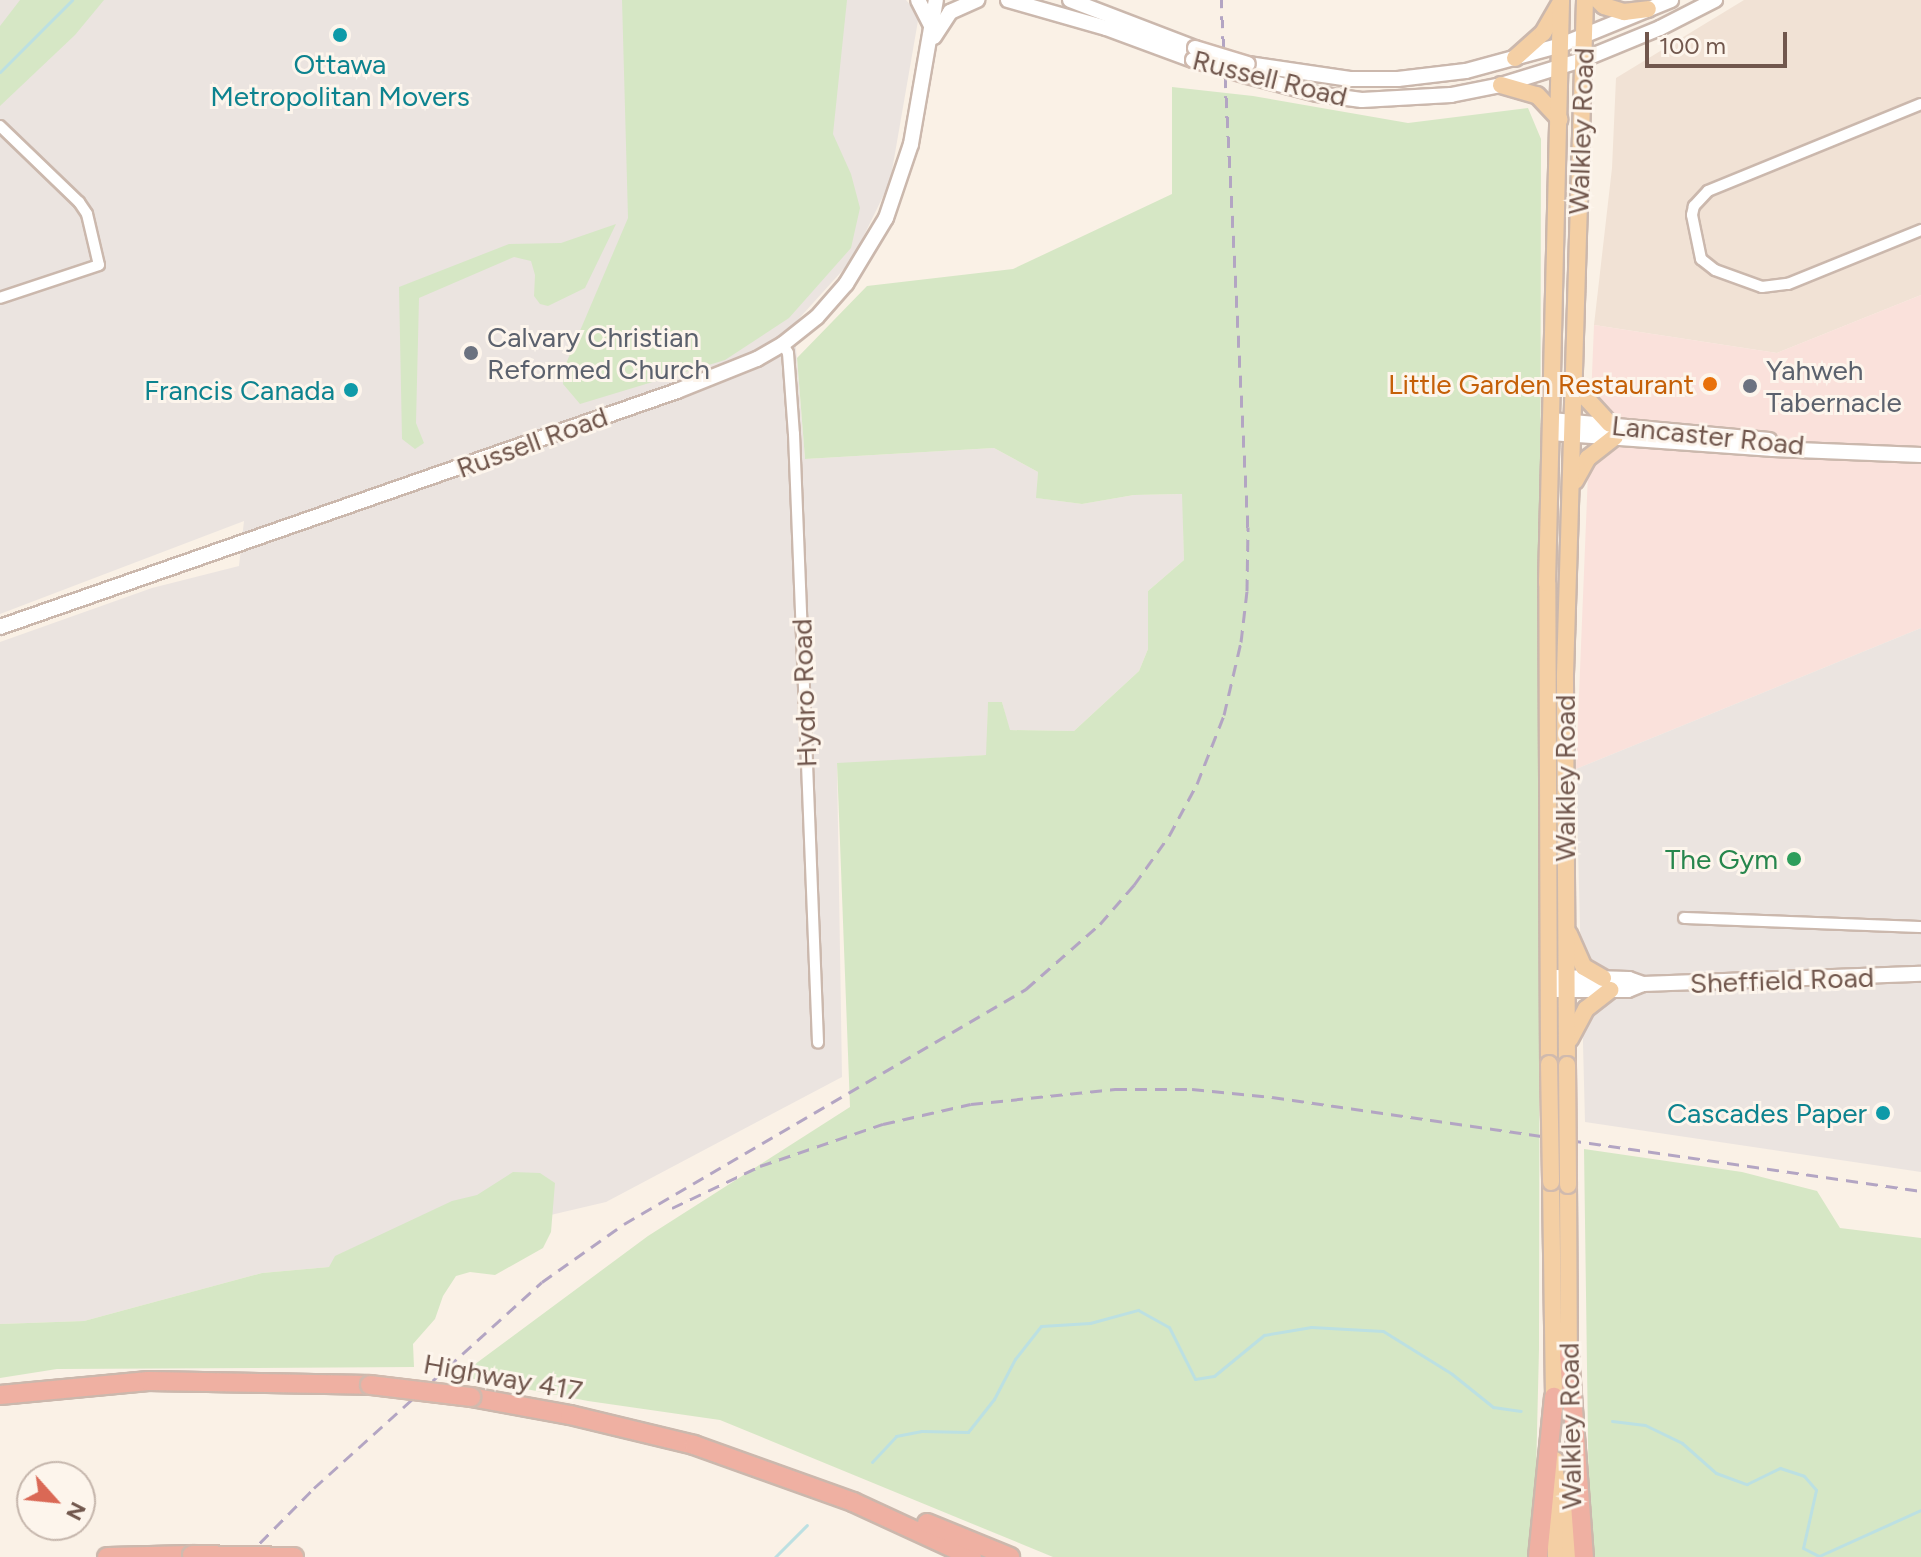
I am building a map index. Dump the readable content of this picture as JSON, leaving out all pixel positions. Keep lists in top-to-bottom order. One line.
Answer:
{"streets":{"highway":["Highway 417"],"main road":["Russell Road","Walkley Road","Lancaster Road","Sheffield Road"],"street":["Hydro Road"]},"crossings":[["Russell Road","Walkley Road"],["Russell Road","Hydro Road"],["Walkley Road","Lancaster Road"],["Walkley Road","Sheffield Road"]],"places":["Ottawa Metropolitan Movers","Calvary Christian Reformed Church","Little Garden Restaurant","Yahweh Tabernacle","Francis Canada","The Gym","Cascades Paper"],"scale_bar":"100 m","north":"bottom right"}
